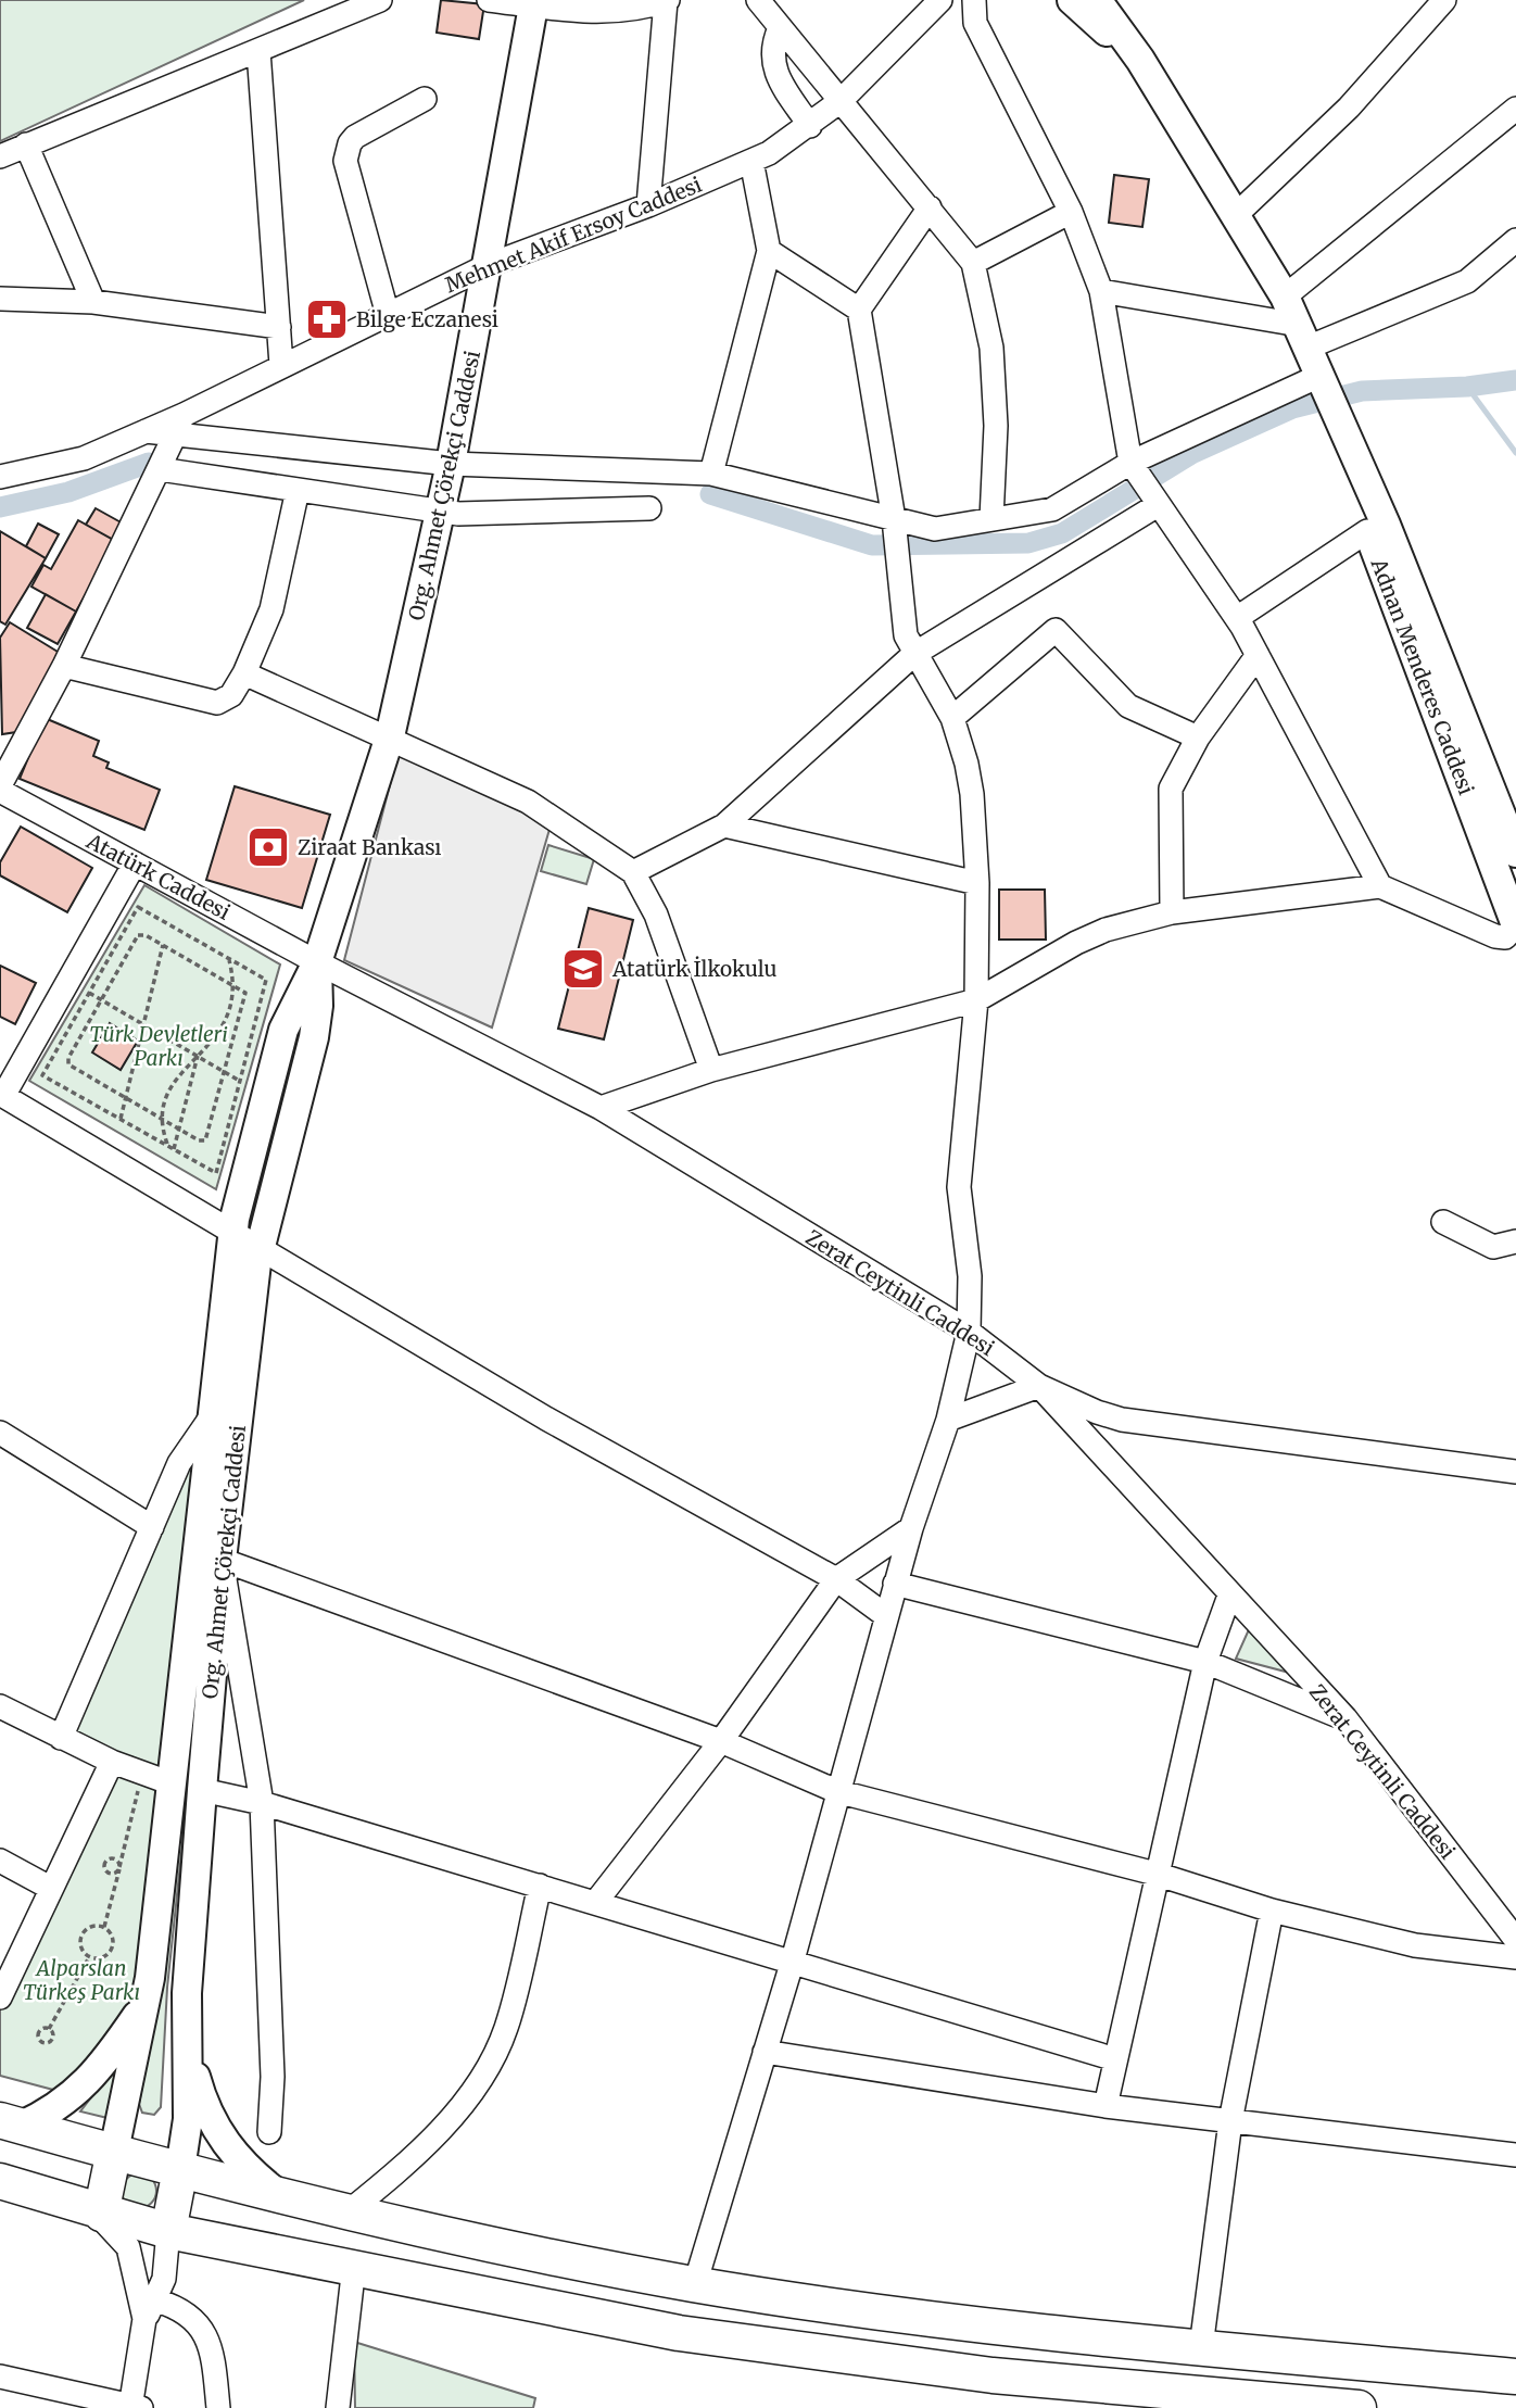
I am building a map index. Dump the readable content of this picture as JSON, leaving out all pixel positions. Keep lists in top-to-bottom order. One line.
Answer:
{"streets":{"main road":["Org. Ahmet Çörekçi Caddesi","Adnan Menderes Caddesi"],"street":["Mehmet Akif Ersoy Caddesi","Atatürk Caddesi","Zerat Ceytinli Caddesi"]},"crossings":[["Mehmet Akif Ersoy Caddesi","Org. Ahmet Çörekçi Caddesi"],["Org. Ahmet Çörekçi Caddesi","Atatürk Caddesi"],["Org. Ahmet Çörekçi Caddesi","Zerat Ceytinli Caddesi"],["Atatürk Caddesi","Zerat Ceytinli Caddesi"]],"parks":["Türk Devletleri Parkı","Alparslan Türkeş Parkı"],"places":{"pharmacy":["Bilge Eczanesi"],"bank":["Ziraat Bankası"],"school or university":["Atatürk İlkokulu"]}}
